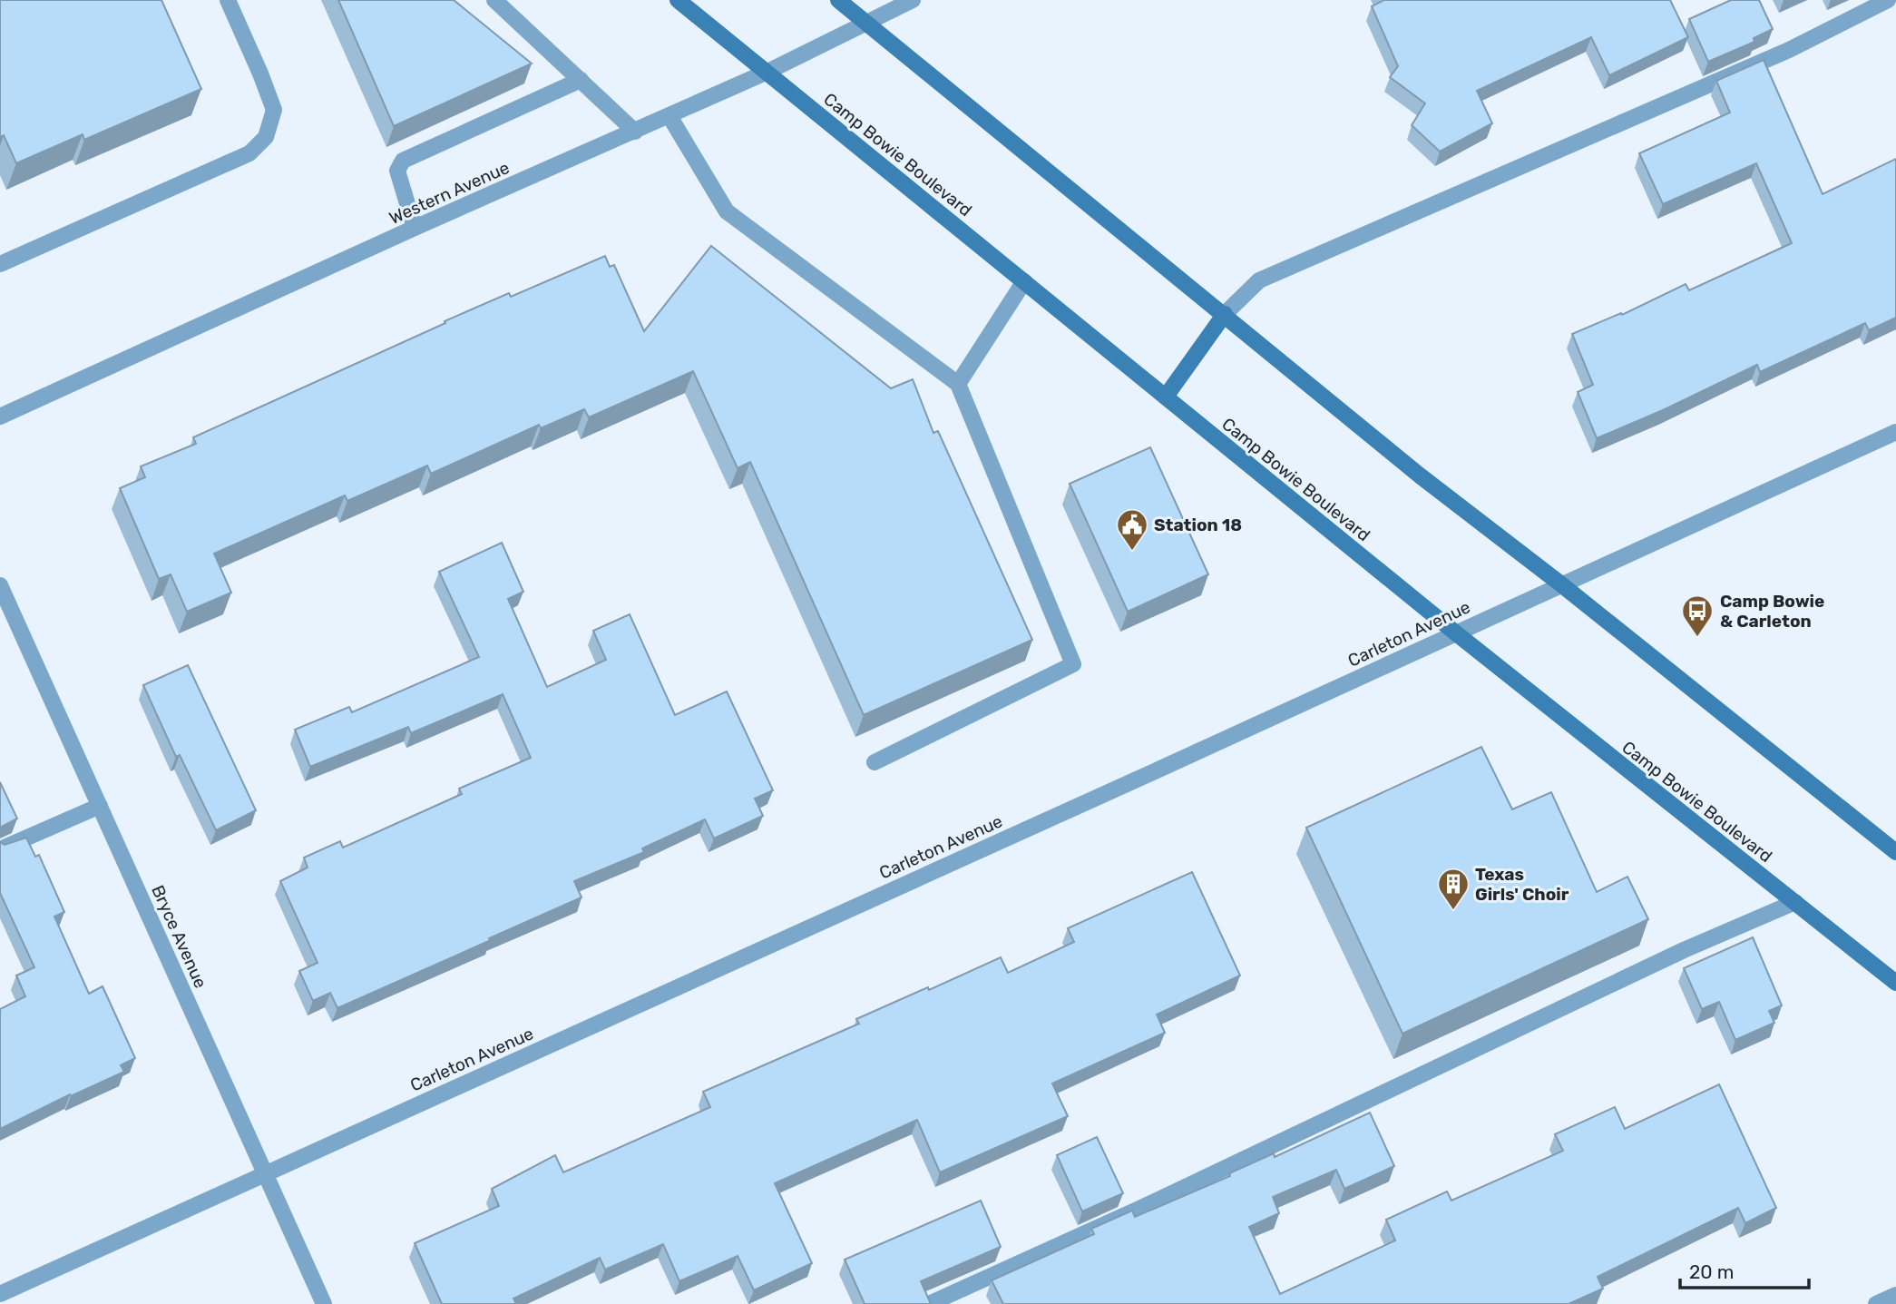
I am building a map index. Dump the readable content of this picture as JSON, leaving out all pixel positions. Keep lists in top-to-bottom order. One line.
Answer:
{"streets":{"main road":["Camp Bowie Boulevard"],"street":["Western Avenue","Carleton Avenue","Bryce Avenue"]},"crossings":[["Camp Bowie Boulevard","Western Avenue"],["Camp Bowie Boulevard","Carleton Avenue"],["Carleton Avenue","Bryce Avenue"]],"places":{"public building":["Station 18"],"bus stop":["Camp Bowie & Carleton"],"building":["Texas Girls' Choir"]},"scale_bar":"20 m"}
